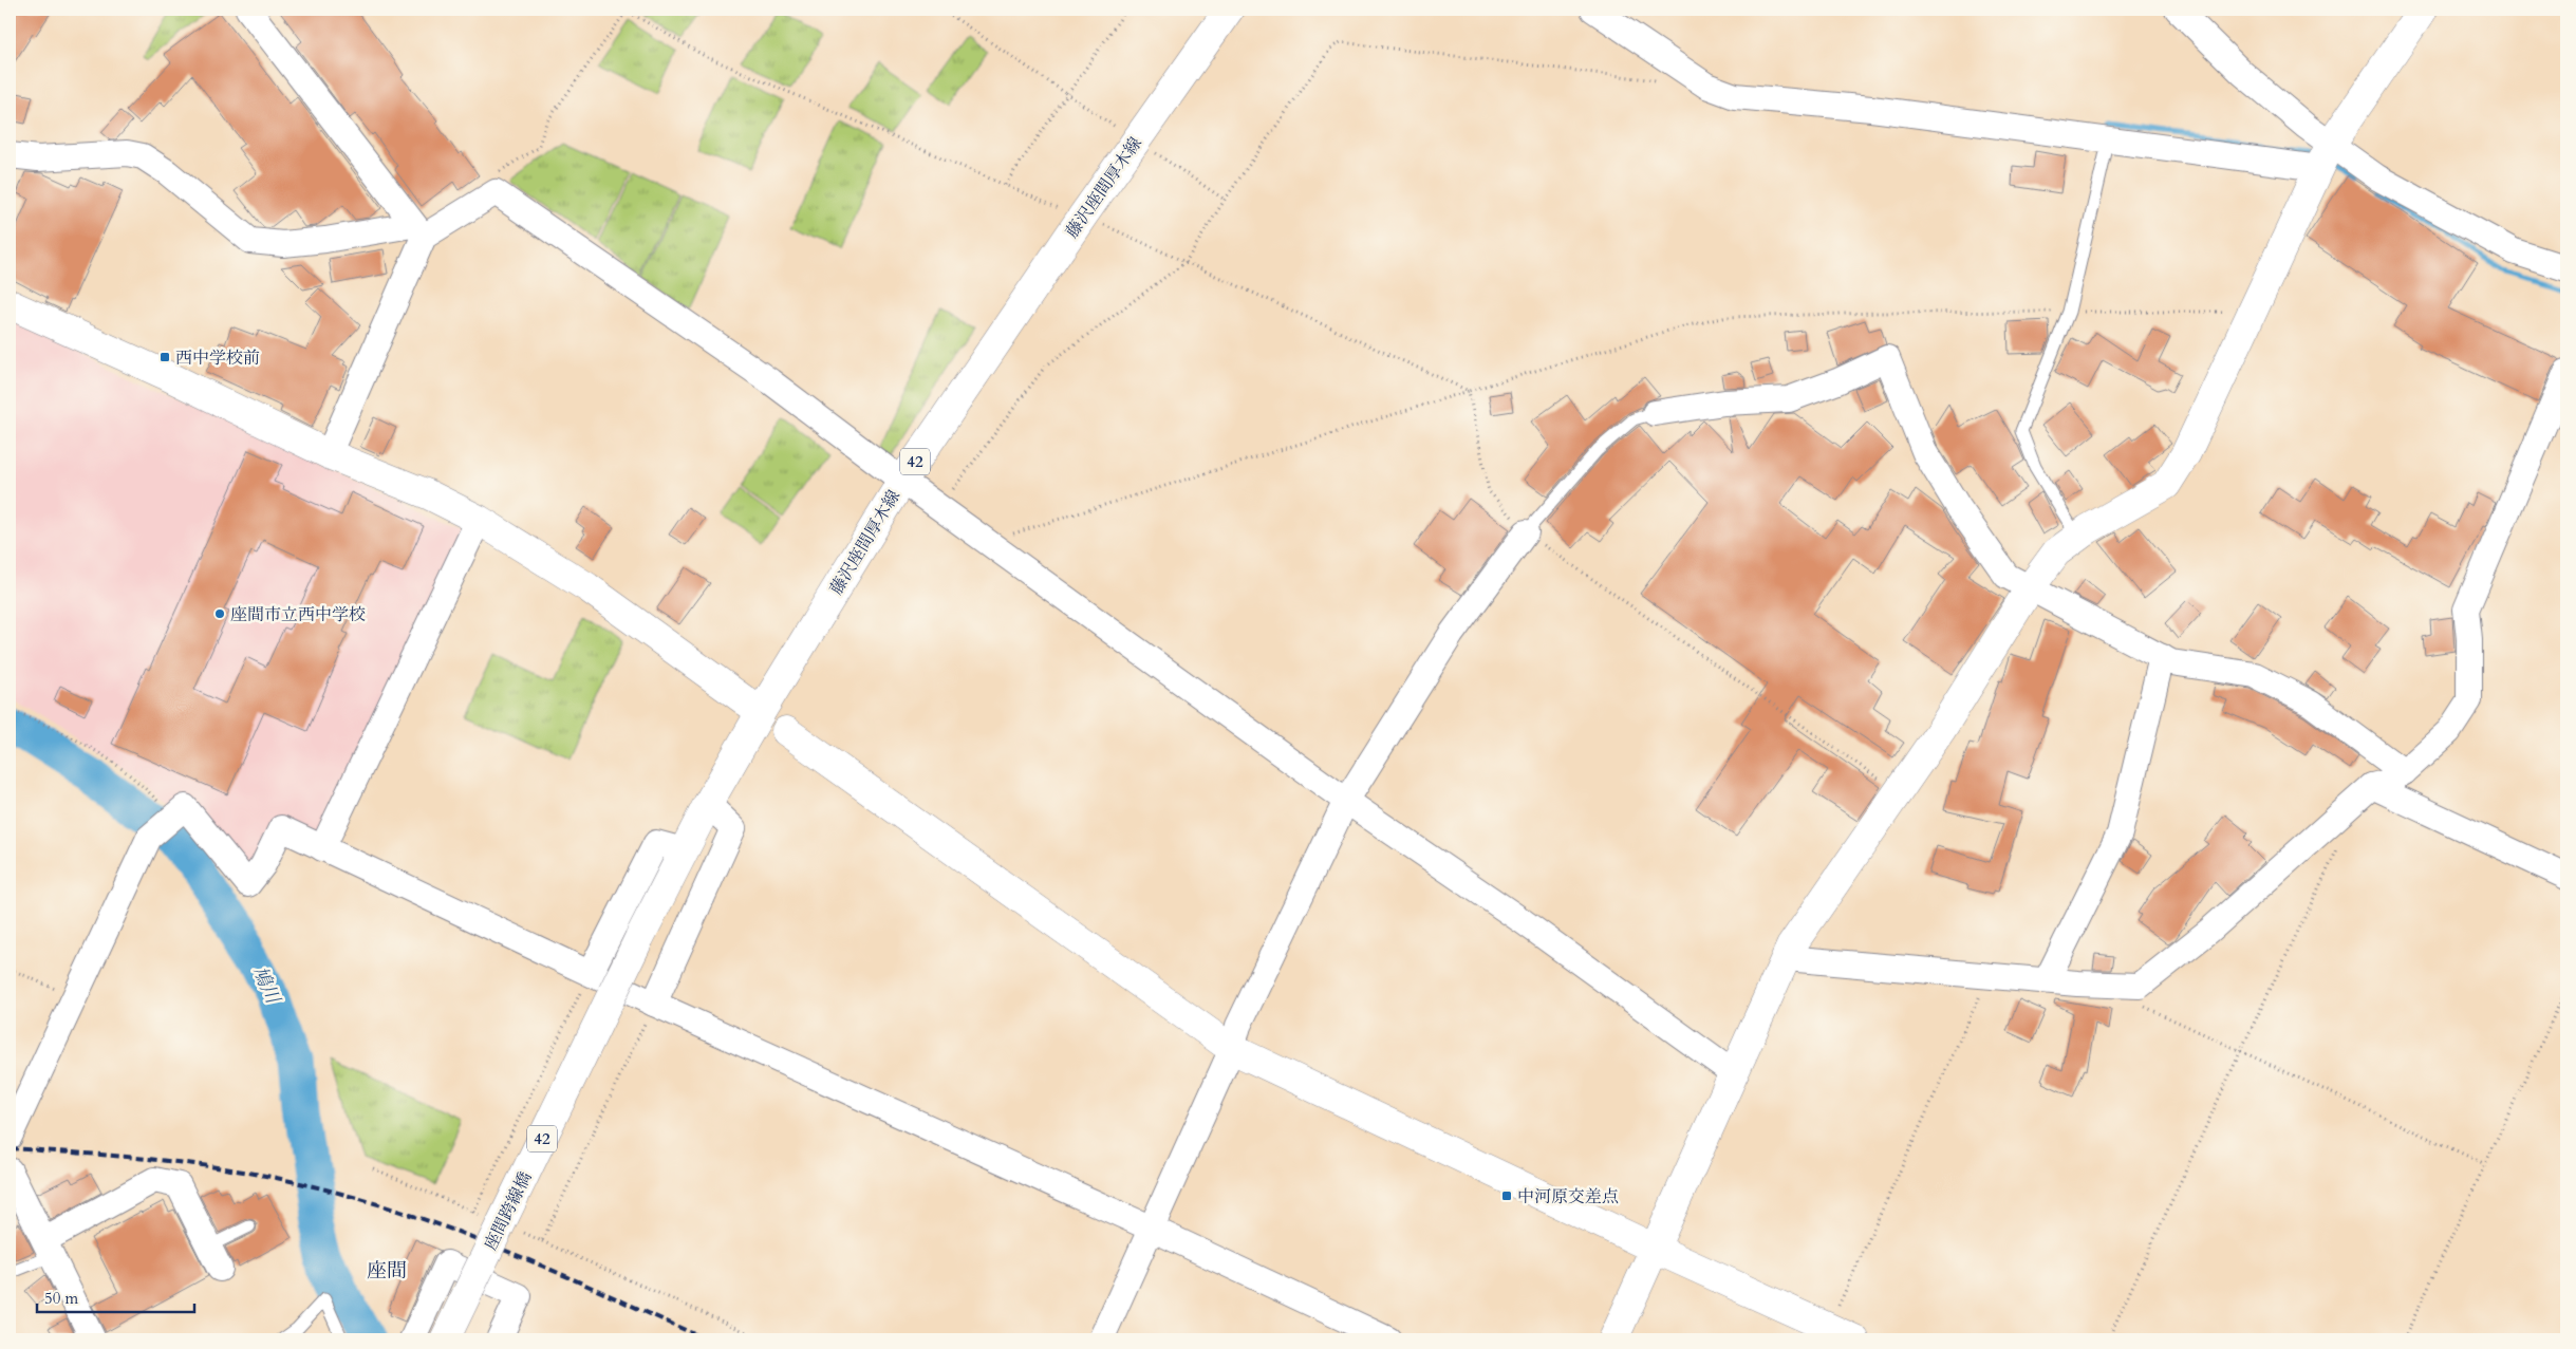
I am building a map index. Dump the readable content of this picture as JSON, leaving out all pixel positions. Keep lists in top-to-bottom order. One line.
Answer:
{"streets":{"street":["藤沢座間厚木線","42","座間跨線橋"]},"crossings":[["藤沢座間厚木線","座間跨線橋"]],"districts":["座間"],"water":["鳩川"],"places":{"transit":["西中学校前","中河原交差点"],"other":["座間市立西中学校"]},"scale_bar":"50 m"}
